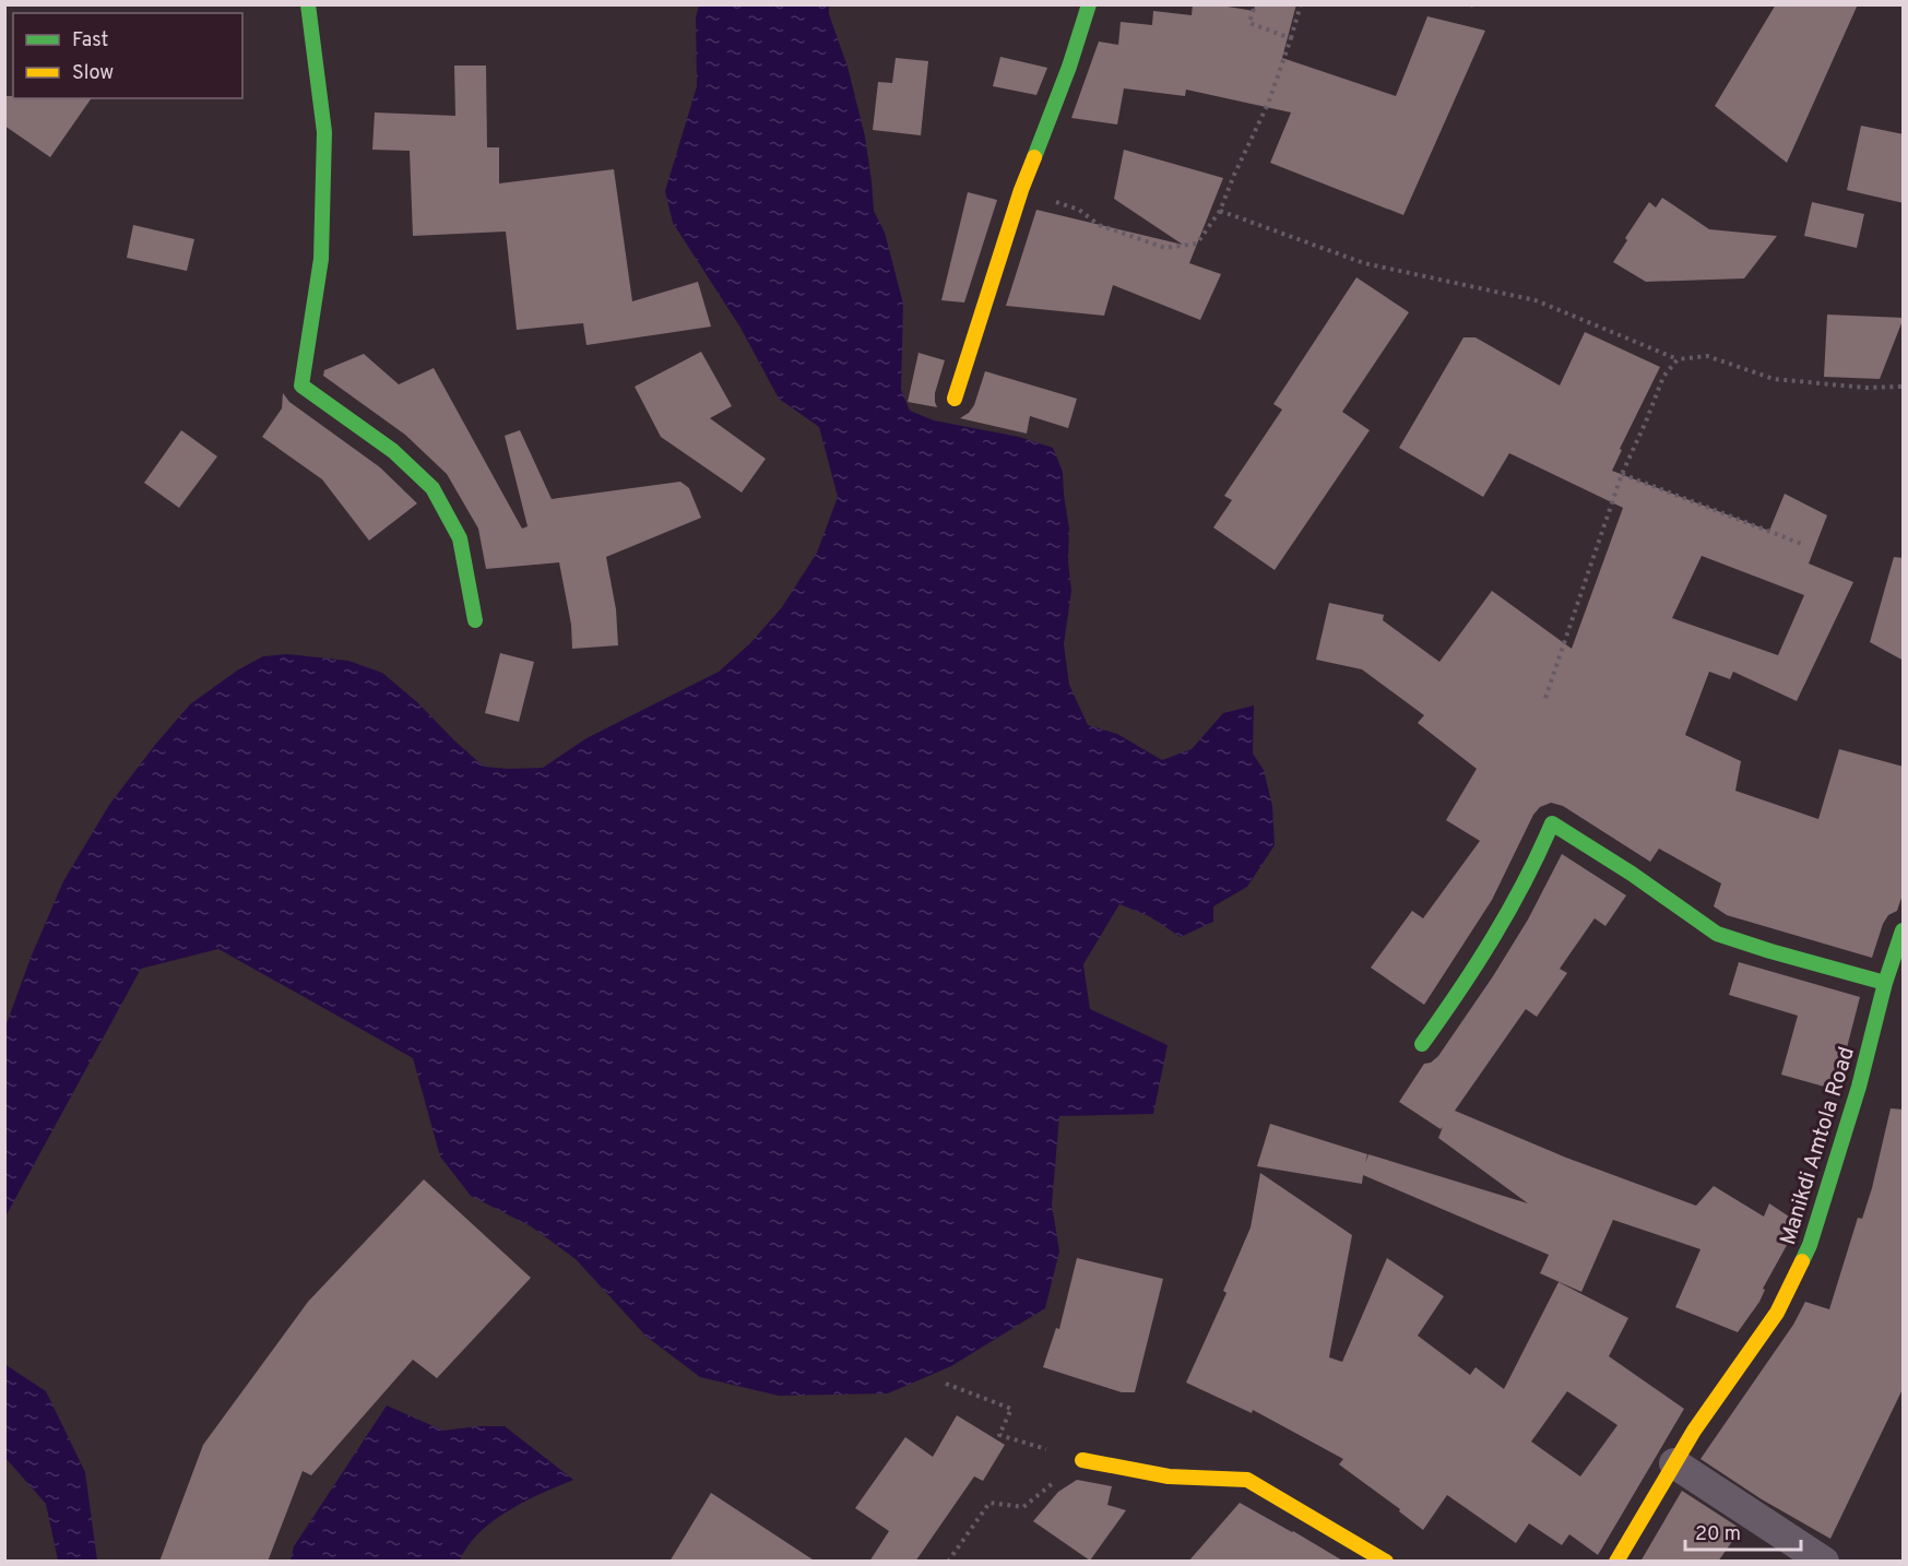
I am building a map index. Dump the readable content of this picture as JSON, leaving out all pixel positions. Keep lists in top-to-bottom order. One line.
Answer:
{"streets":{"street":["Manikdi Amtola Road"]},"legend":["Fast","Slow"],"scale_bar":"20 m"}
